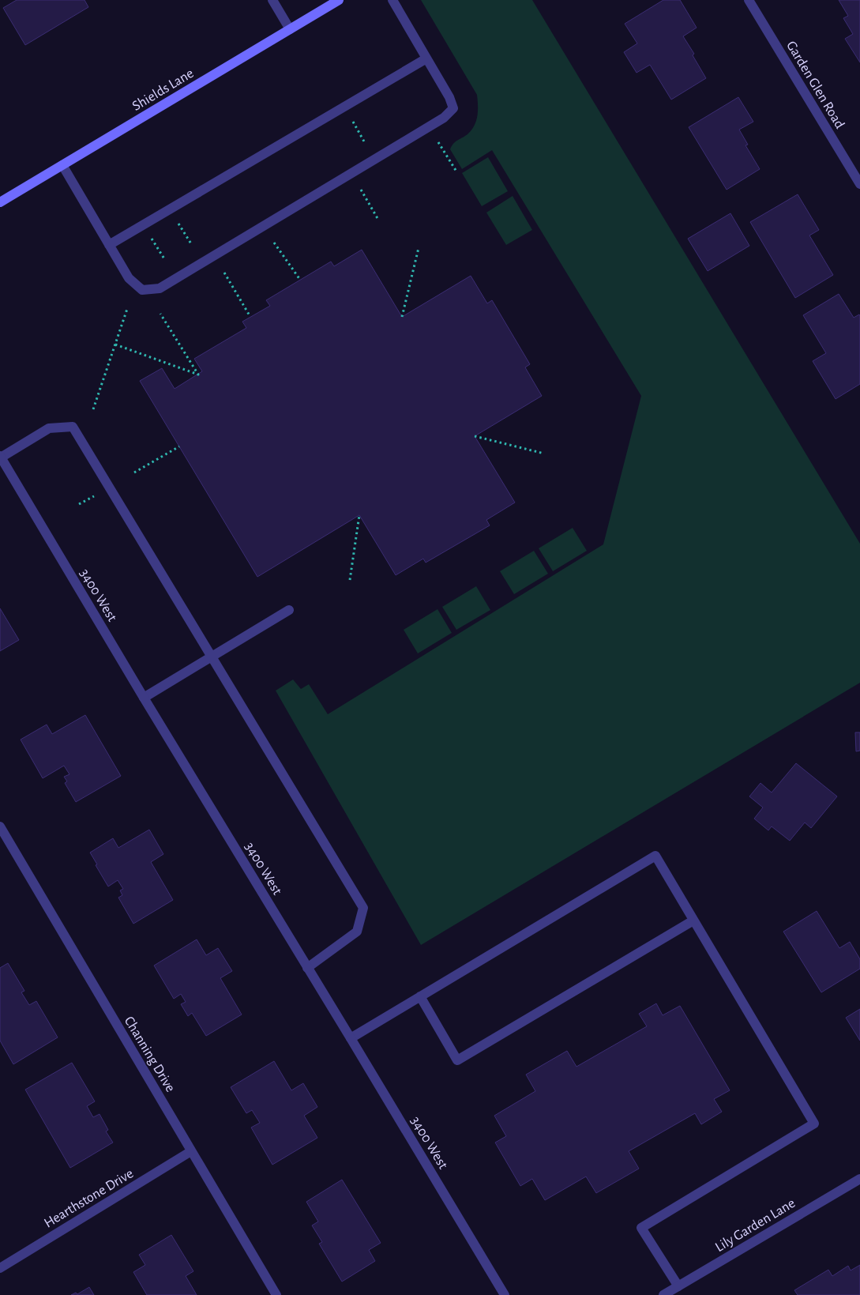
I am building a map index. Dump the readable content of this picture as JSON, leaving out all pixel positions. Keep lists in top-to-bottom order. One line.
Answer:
{"streets":{"main road":["Shields Lane"],"street":["Garden Glen Road","3400 West","Channing Drive","Hearthstone Drive","Lily Garden Lane"]},"crossings":[["Channing Drive","Hearthstone Drive"]]}
